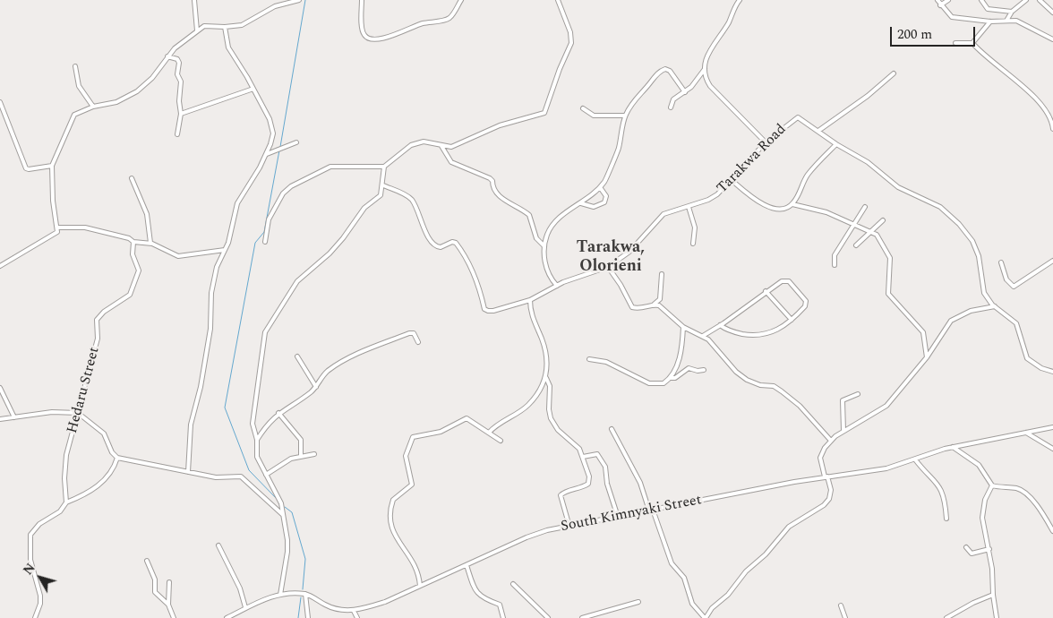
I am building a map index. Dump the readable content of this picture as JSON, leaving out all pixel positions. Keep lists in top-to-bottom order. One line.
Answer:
{"streets":{"street":["Tarakwa Road","Hedaru Street","South Kimnyaki Street"]},"districts":["Tarakwa, Olorieni"],"scale_bar":"200 m","north":"top left"}
